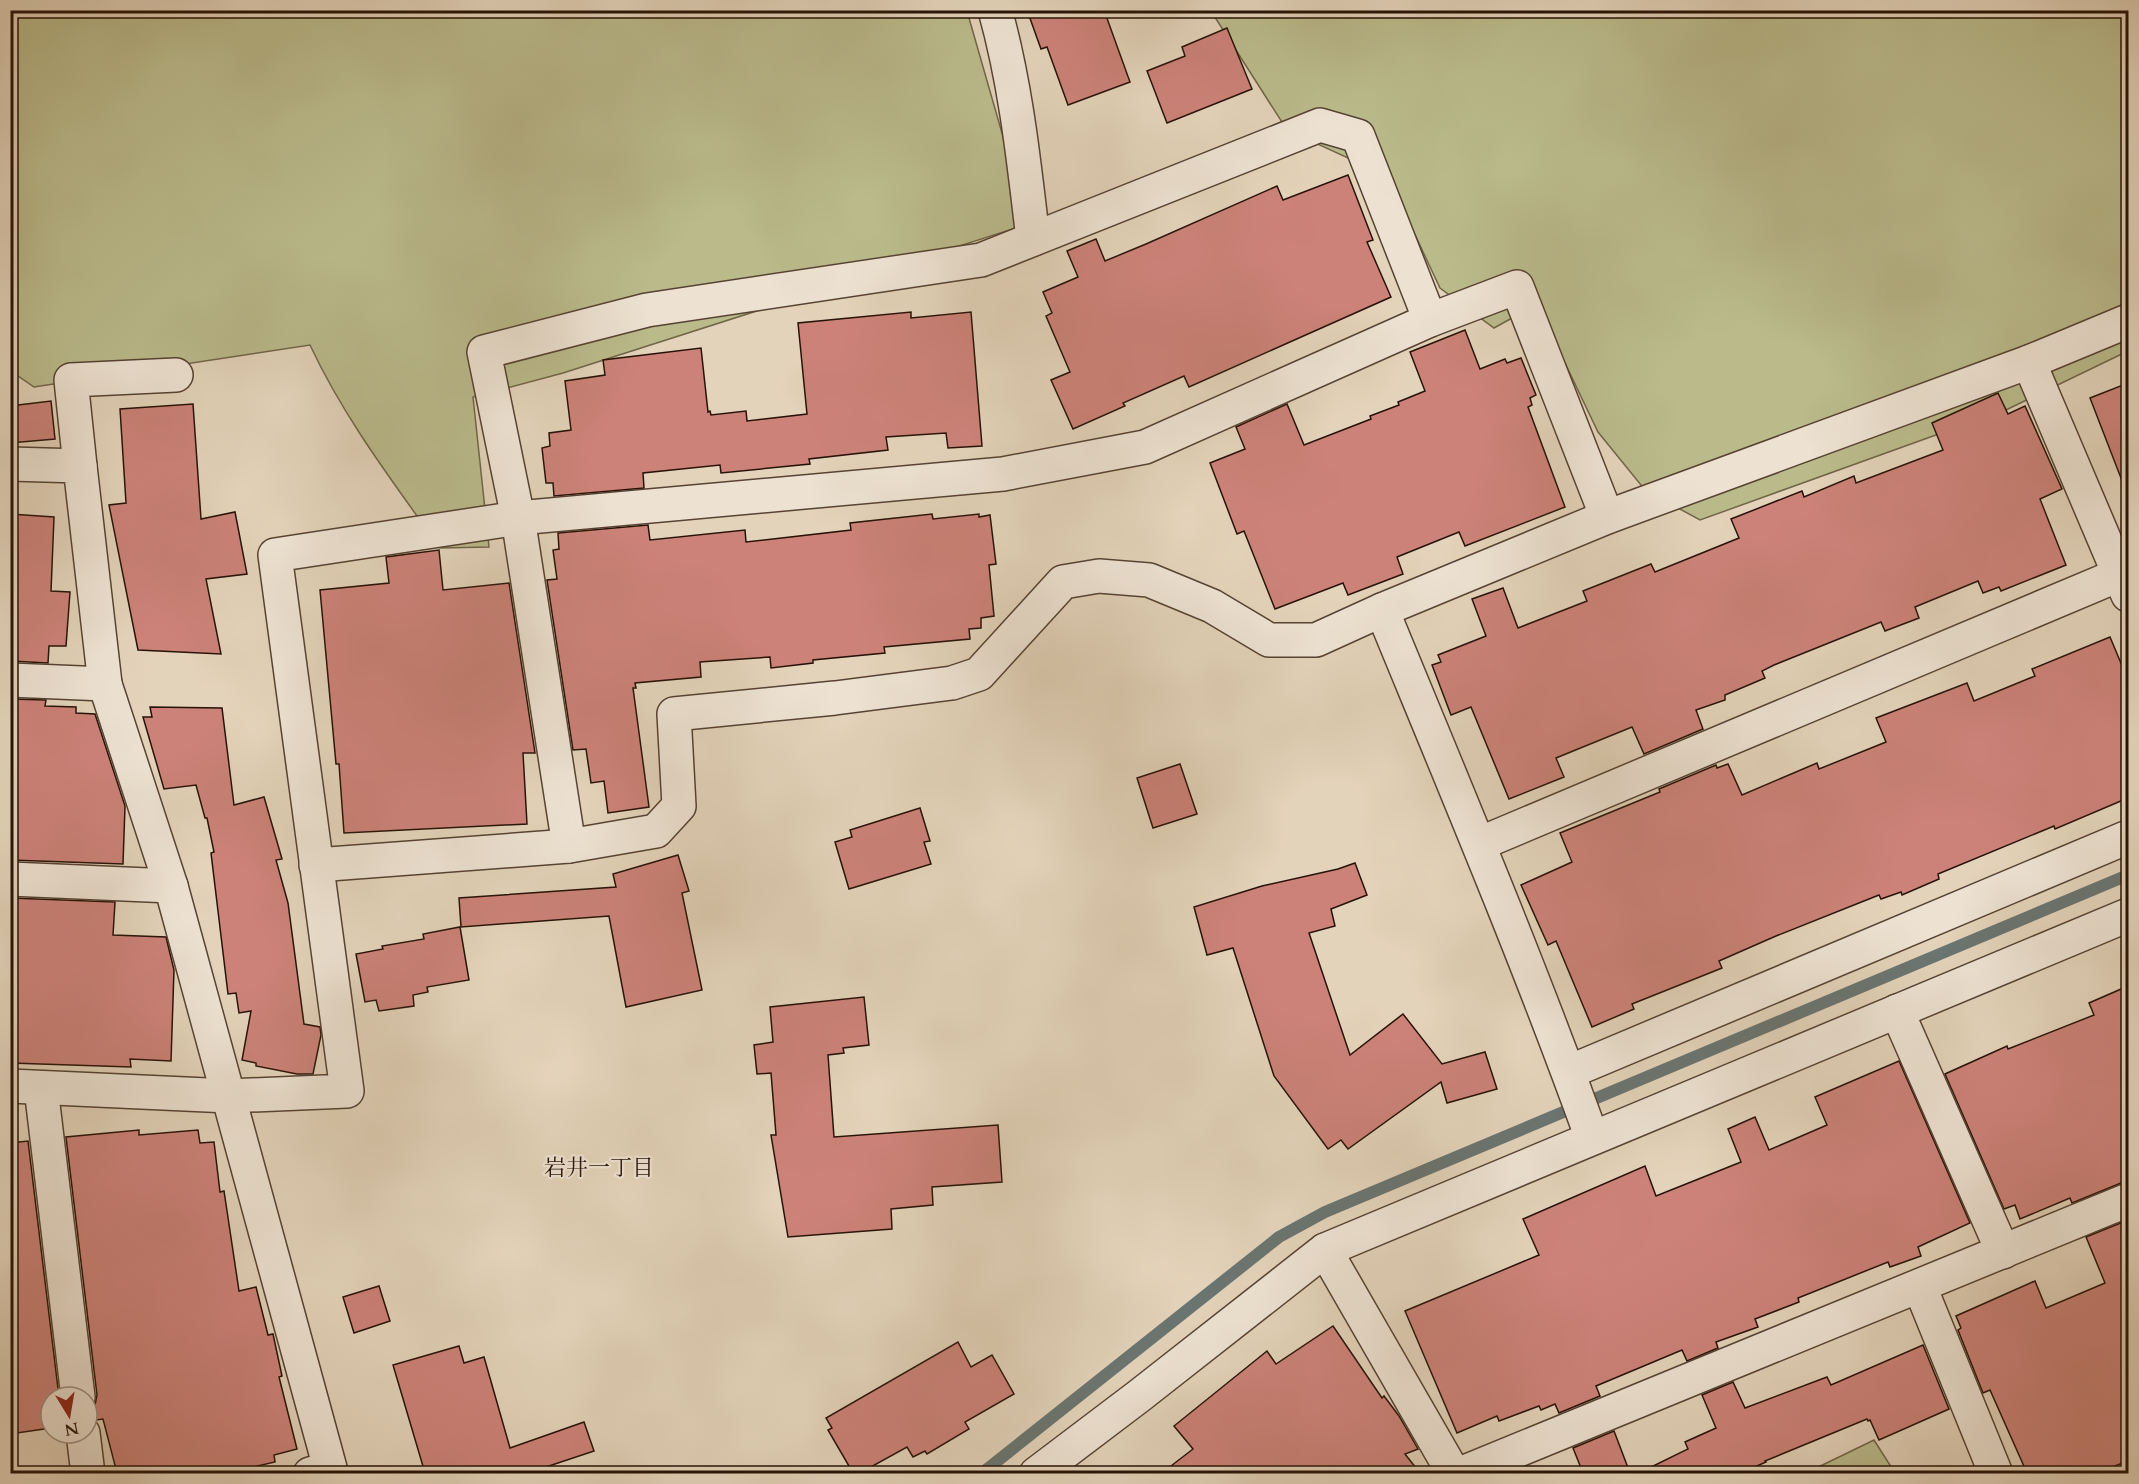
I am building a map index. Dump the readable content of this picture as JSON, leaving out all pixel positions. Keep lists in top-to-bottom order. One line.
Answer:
{"districts":["岩井一丁目"],"north":"bottom"}
